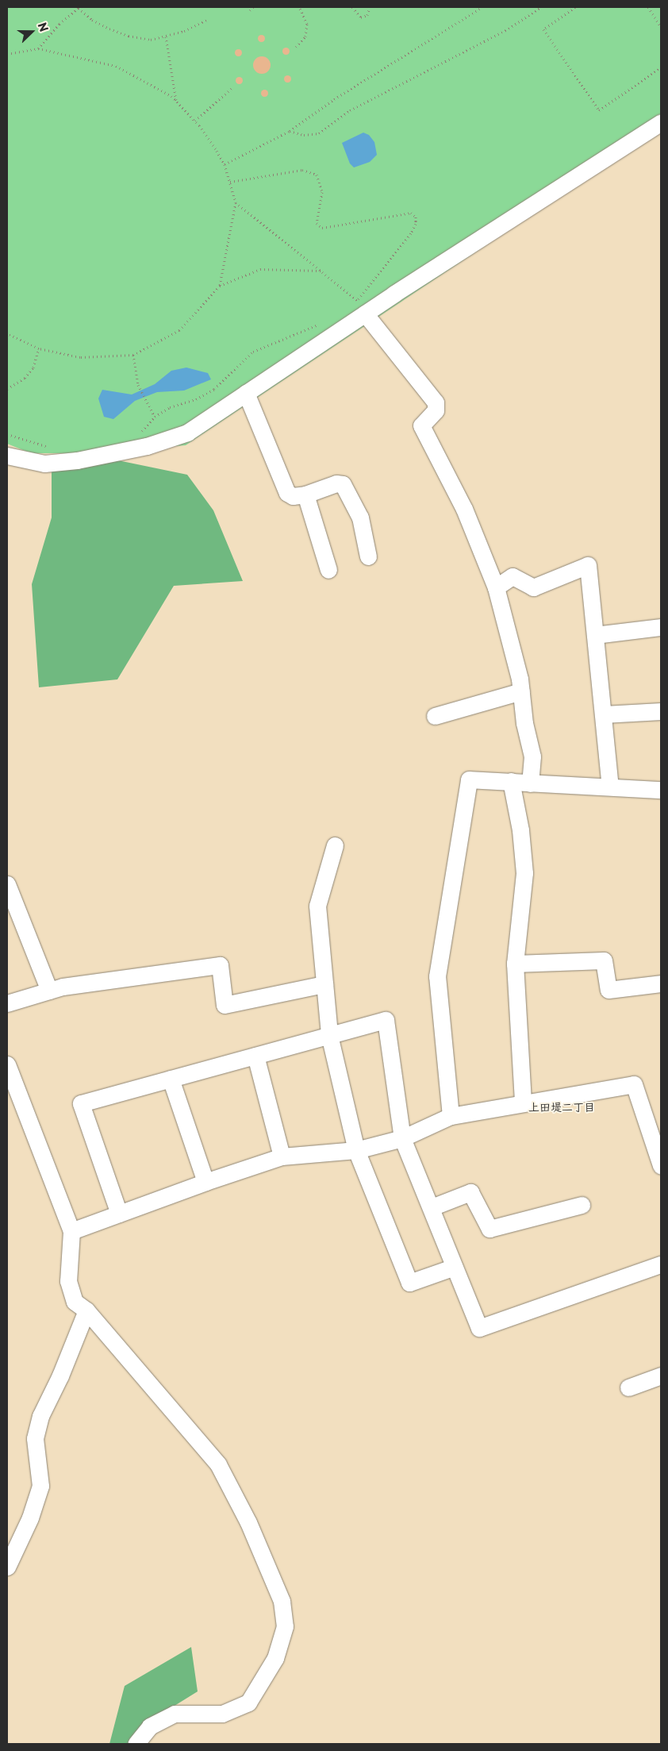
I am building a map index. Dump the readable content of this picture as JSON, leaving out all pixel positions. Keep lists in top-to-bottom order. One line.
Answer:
{"districts":["上田堤二丁目"],"north":"right"}
